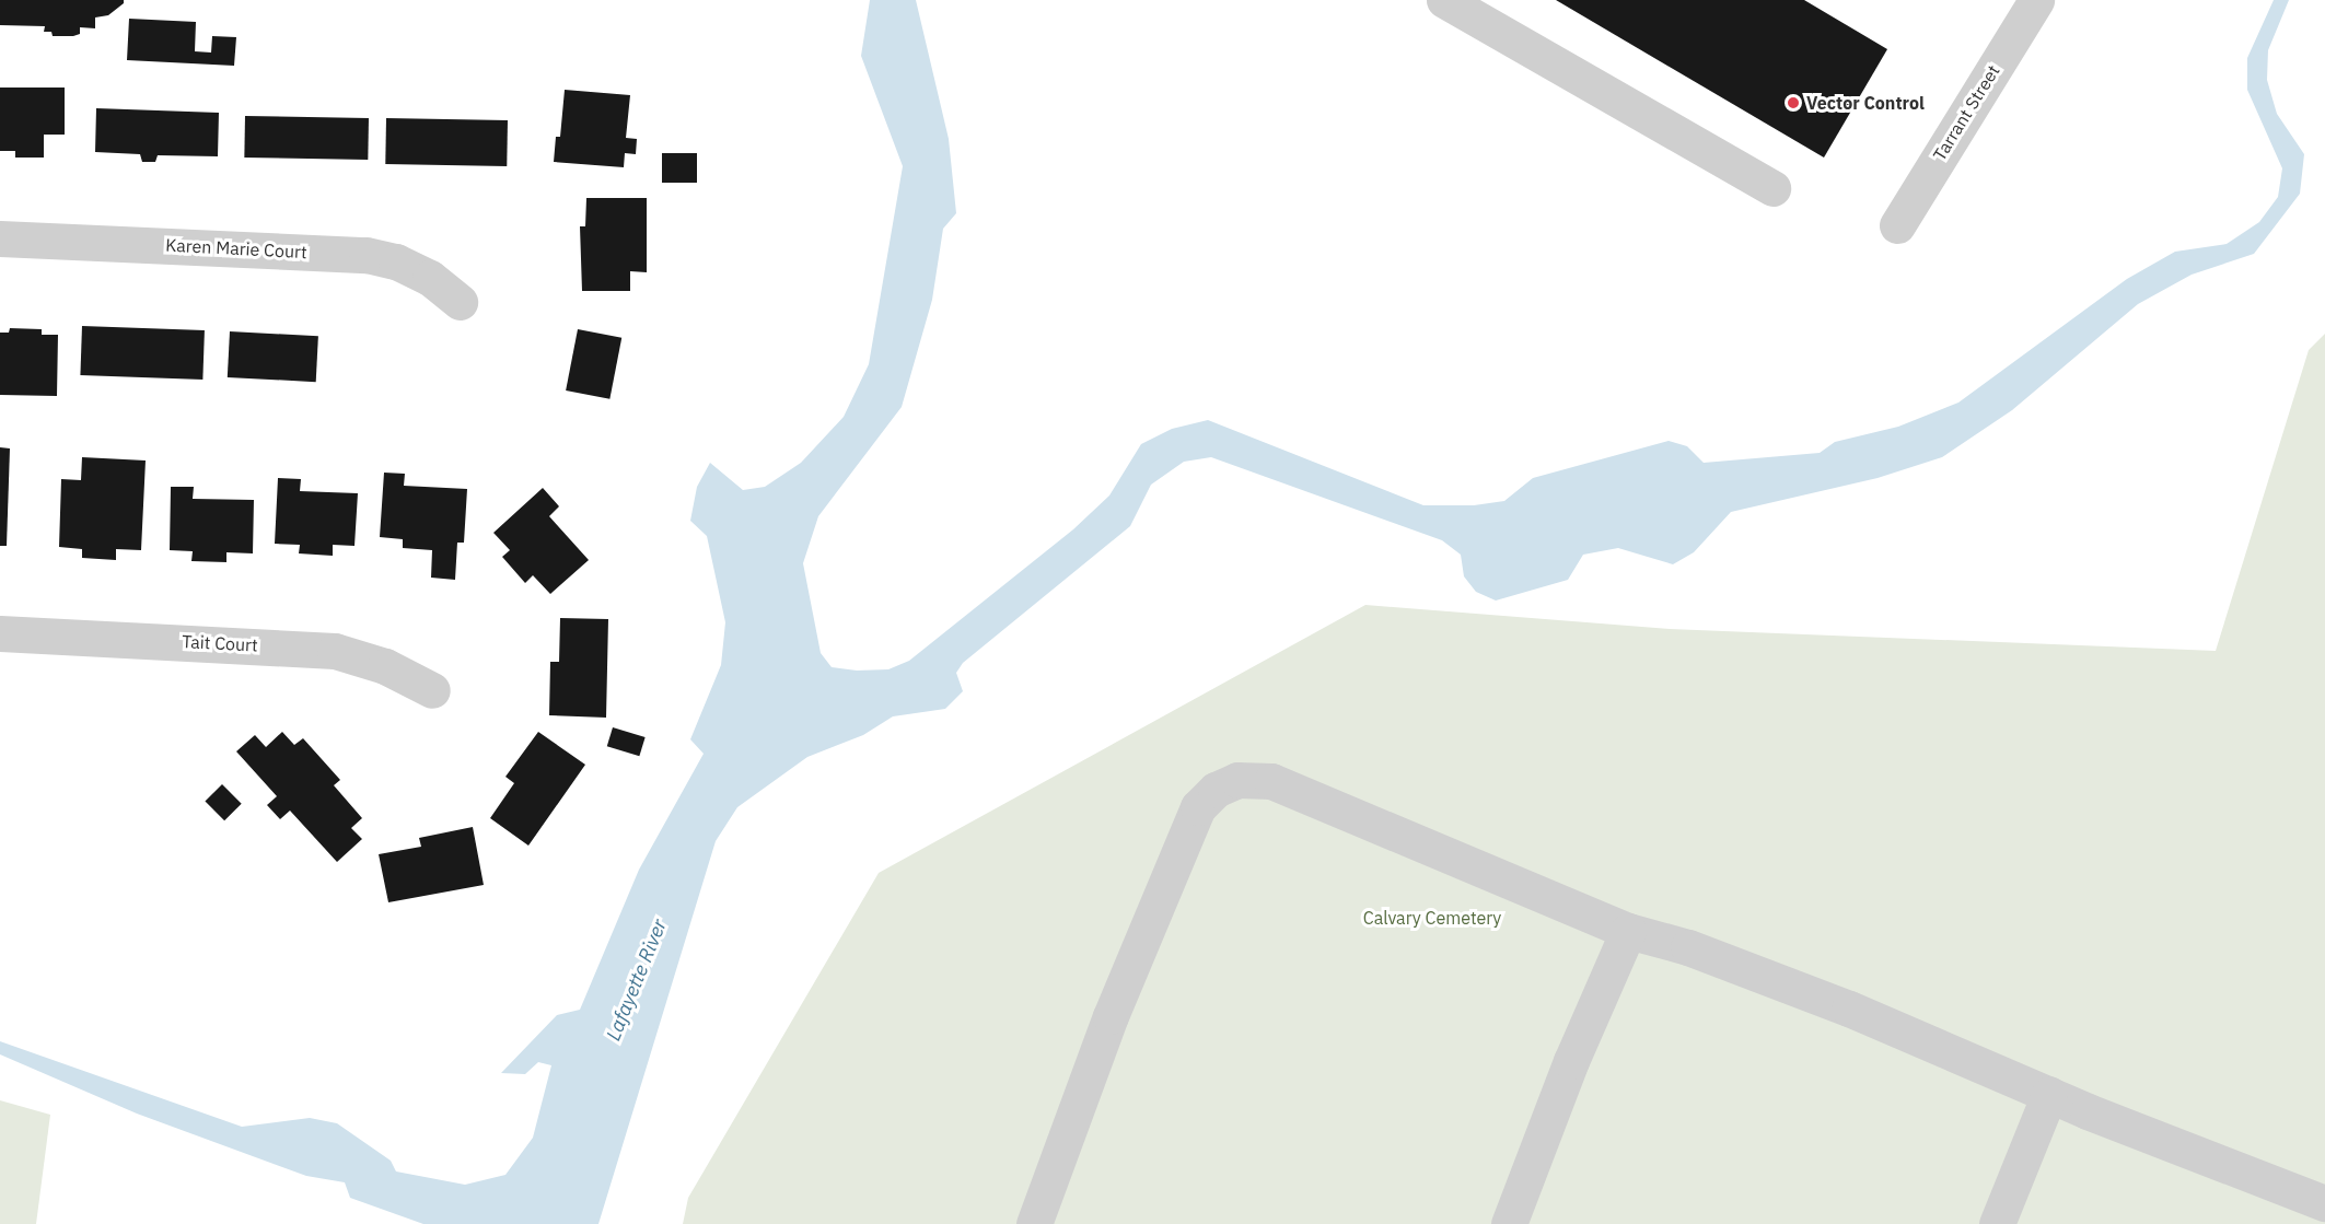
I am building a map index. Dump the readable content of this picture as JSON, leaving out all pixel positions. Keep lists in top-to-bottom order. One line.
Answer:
{"streets":{"street":["Tarrant Street","Karen Marie Court","Tait Court"]},"water":["Lafayette River"],"parks":["Calvary Cemetery"],"places":["Vector Control"]}
